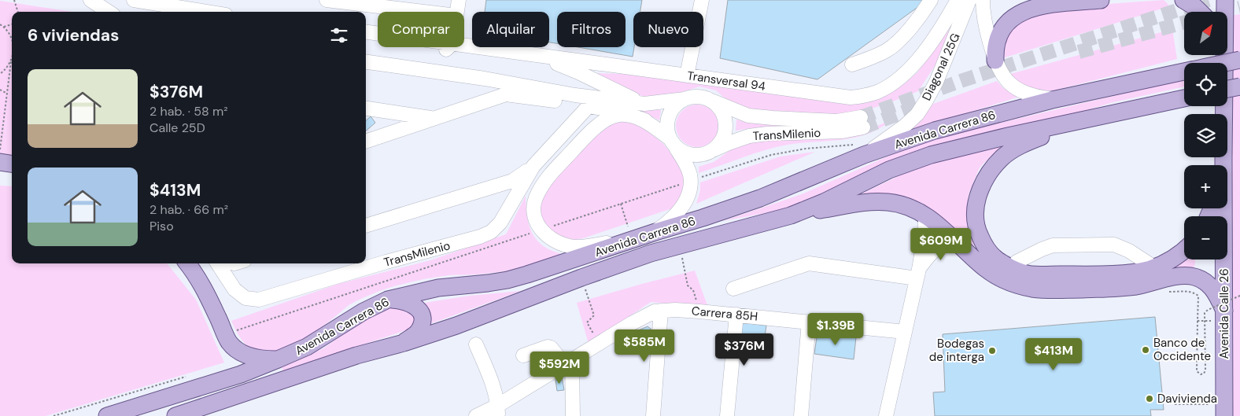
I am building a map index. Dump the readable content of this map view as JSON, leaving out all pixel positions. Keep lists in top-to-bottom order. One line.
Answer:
{"streets":{"main road":["Avenida Carrera 86","Avenida Calle 26"],"street":["Diagonal 25G","Transversal 94","TransMilenio","Carrera 85H"]},"crossings":[["Diagonal 25G","Avenida Carrera 86"]],"places":["Banco de Occidente","Bodegas de interga","Davivienda"],"north":"top right","page":{"map_buttons":["+","−"],"chip":["Comprar","Alquilar","Filtros","Nuevo"],"heading":"6 viviendas","list":[{"name":"$376M","note":"2 hab. · 58 m² · Calle 25D"},{"name":"$413M","note":"2 hab. · 66 m² · Piso"}],"price":["$609M","$1.39B","$585M","$376M","$413M","$592M"]}}
